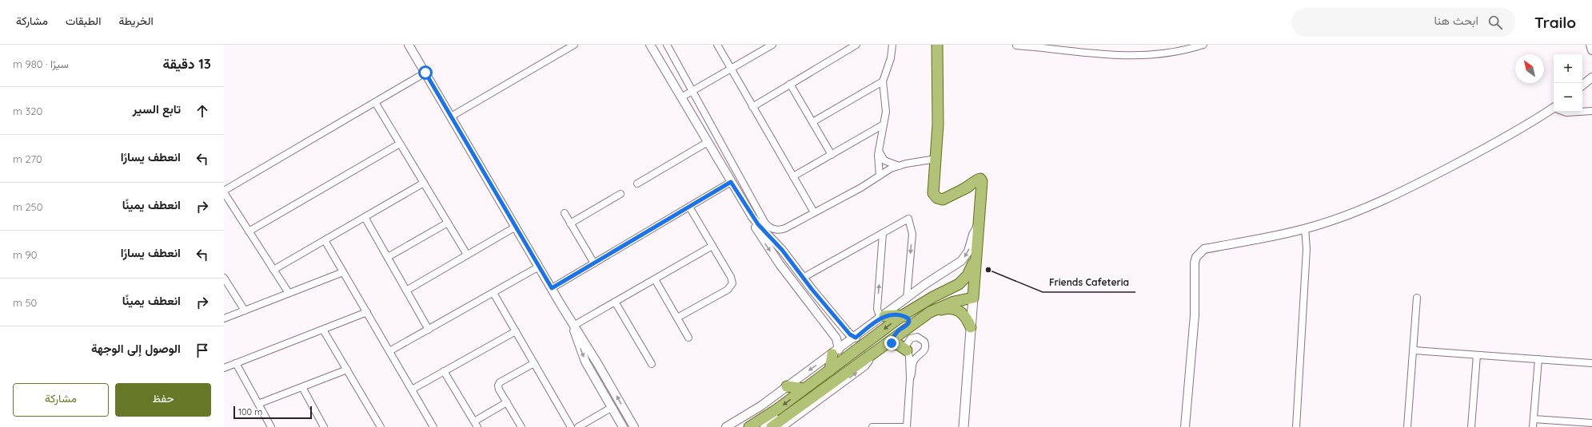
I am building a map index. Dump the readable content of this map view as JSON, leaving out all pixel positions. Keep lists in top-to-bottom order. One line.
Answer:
{"places":["Friends Cafeteria"],"scale_bar":"100 m","north":"top left","page":{"header":"Trailo","search":"ابحث هنا","nav":["الخريطة","الطبقات","مشاركة"],"heading":["13 دقيقة","سيرًا · 980 m"],"map_buttons":["+","−"],"list":[["تابع السير","320 m"],["انعطف يسارًا","270 m"],["انعطف يمينًا","250 m"],["انعطف يسارًا","90 m"],["انعطف يمينًا","50 m"],"الوصول إلى الوجهة"],"buttons":["حفظ","مشاركة"],"scale":"100 m"}}
